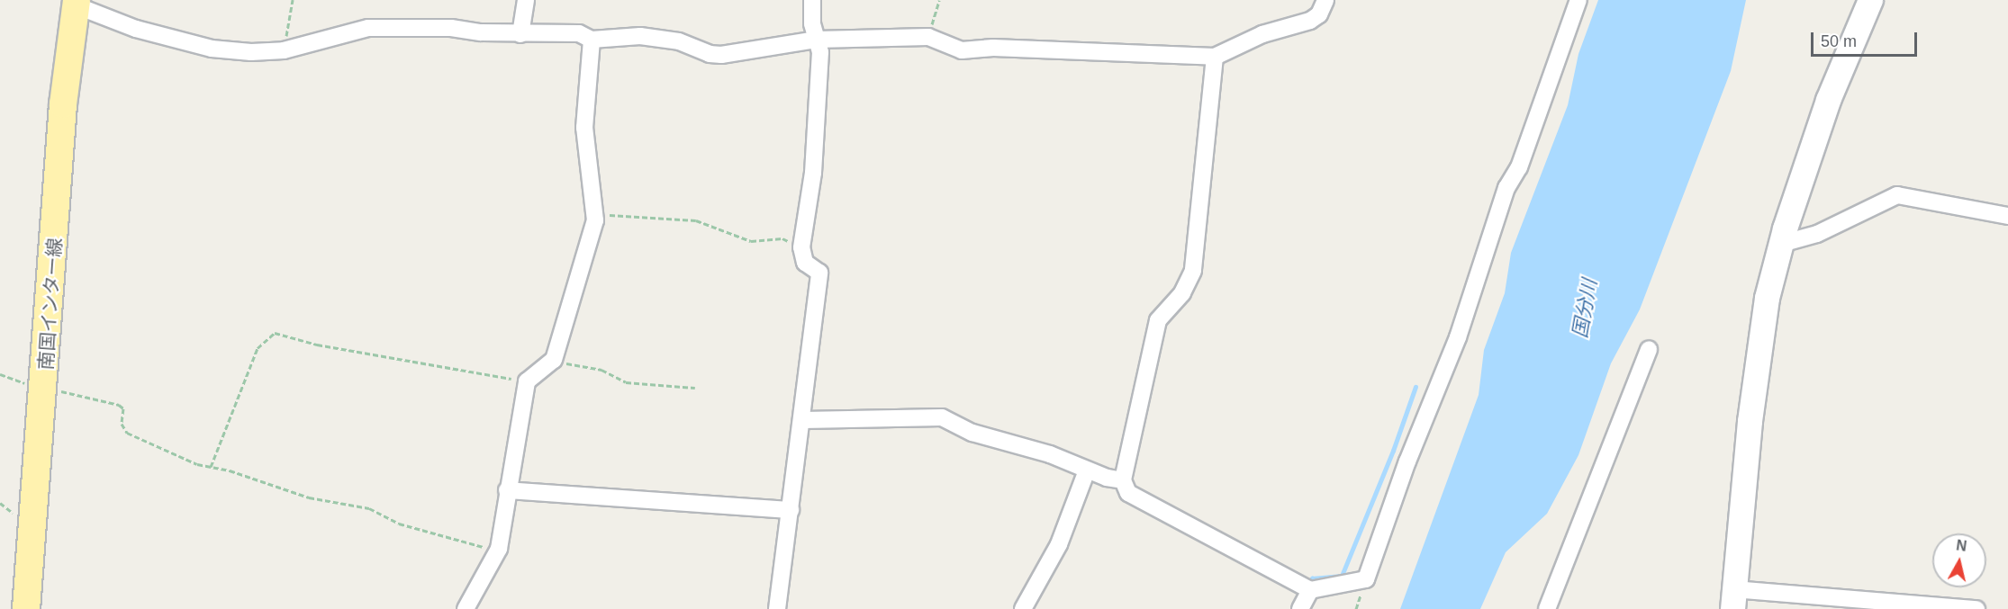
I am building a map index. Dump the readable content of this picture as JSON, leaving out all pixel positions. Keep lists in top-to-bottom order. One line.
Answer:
{"streets":{"main road":["南国インター線"]},"water":["国分川"],"scale_bar":"50 m","north":"top"}
